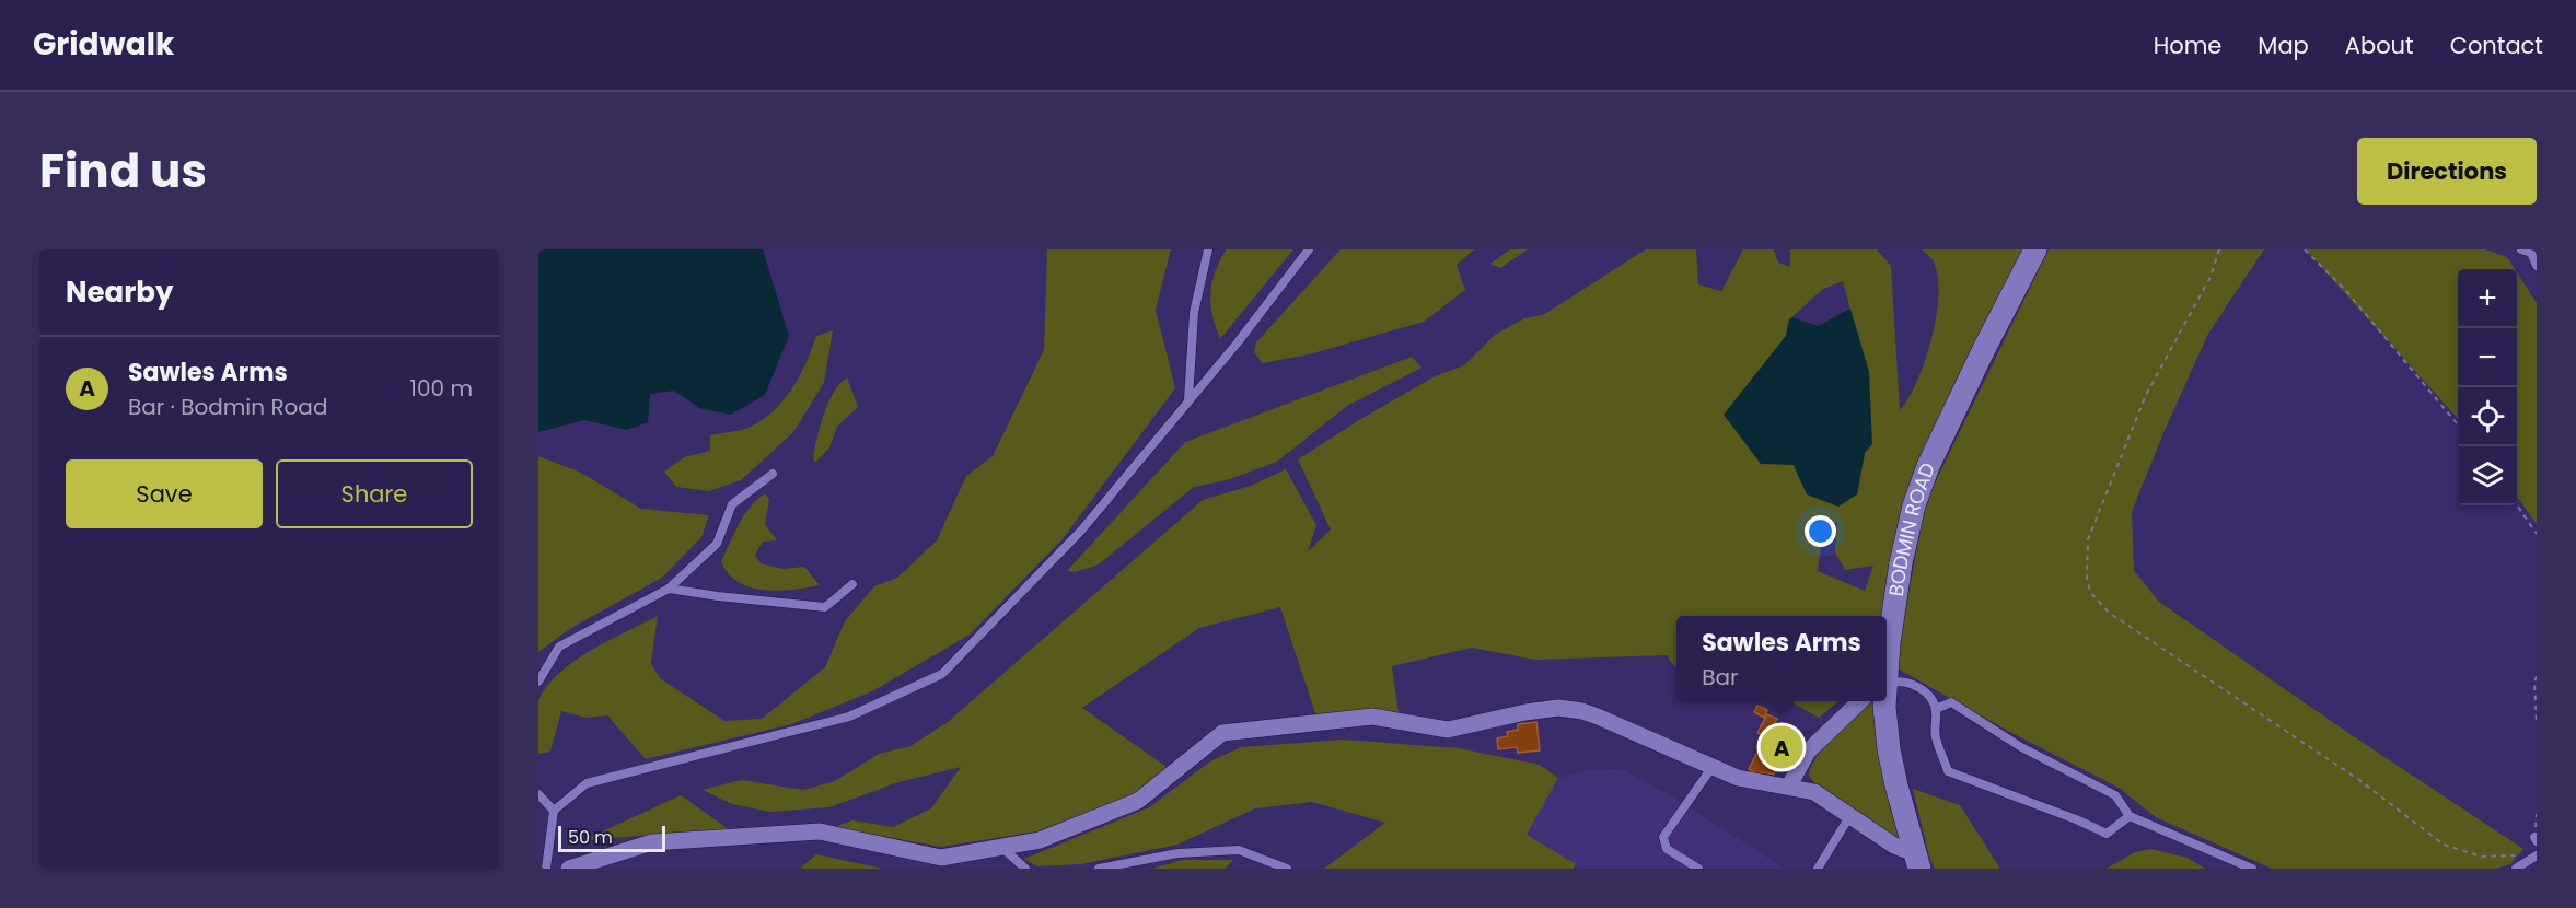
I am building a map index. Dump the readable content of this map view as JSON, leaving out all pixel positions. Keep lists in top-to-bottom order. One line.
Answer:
{"streets":{"main road":["BODMIN ROAD"]},"scale_bar":"50 m","page":{"header":"Gridwalk","nav":["Home","Map","About","Contact"],"title":"Find us","buttons":["Directions",["Save","Share"]],"heading":"Nearby","map_buttons":["+","−"],"list":[{"mark":"A","name":"Sawles Arms","note":"Bar · Bodmin Road","value":"100 m"}],"popup":["Sawles Arms","Bar"],"pins":"A","scale":"50 m"}}
